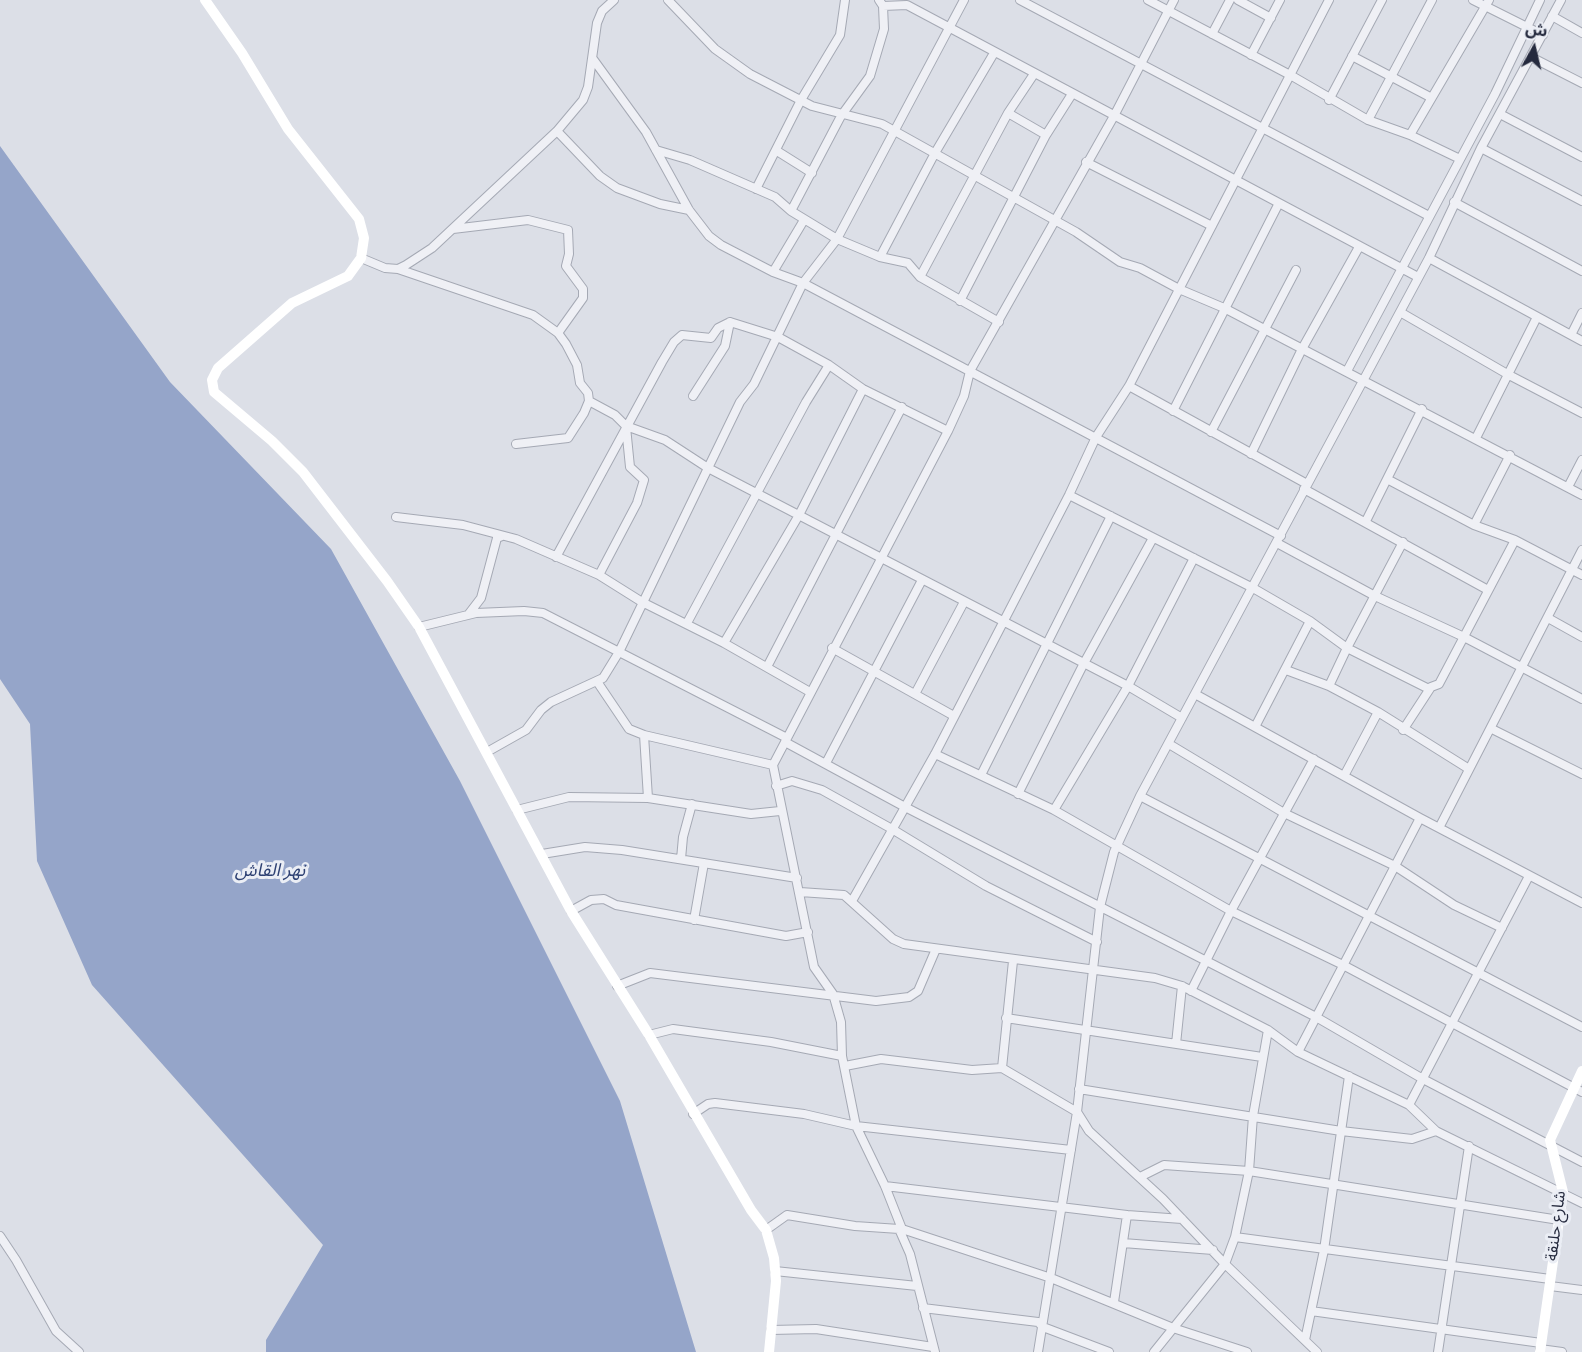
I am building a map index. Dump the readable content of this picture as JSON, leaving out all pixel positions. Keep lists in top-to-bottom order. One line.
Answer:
{"streets":{"main road":["شارع حلنقة"]},"water":["نهر القاش"],"north":"top"}
